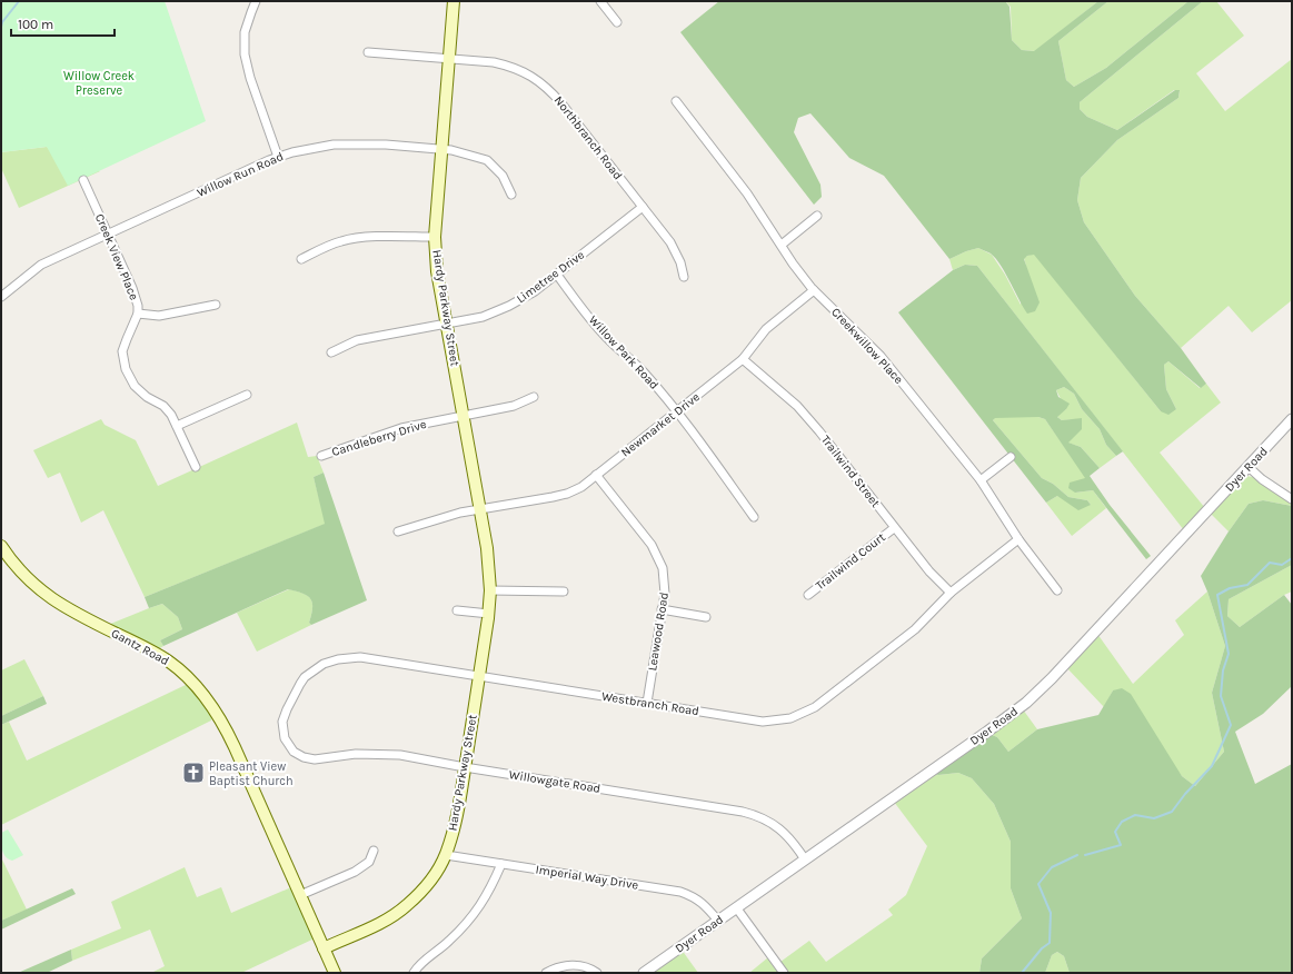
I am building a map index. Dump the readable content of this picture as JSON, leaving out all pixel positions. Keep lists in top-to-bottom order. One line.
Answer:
{"streets":{"main road":["Hardy Parkway Street","Gantz Road"],"street":["Northbranch Road","Willow Run Road","Creek View Place","Limetree Drive","Creekwillow Place","Willow Park Road","Newmarket Drive","Candleberry Drive","Dyer Road","Trailwind Street","Trailwind Court","Leawood Road","Westbranch Road","Willowgate Road","Imperial Way Drive"]},"crossings":[["Northbranch Road","Limetree Drive"],["Northbranch Road","Hardy Parkway Street"],["Willow Run Road","Creek View Place"],["Willow Run Road","Hardy Parkway Street"],["Limetree Drive","Hardy Parkway Street"],["Limetree Drive","Willow Park Road"],["Hardy Parkway Street","Newmarket Drive"],["Hardy Parkway Street","Candleberry Drive"],["Hardy Parkway Street","Gantz Road"],["Hardy Parkway Street","Westbranch Road"],["Hardy Parkway Street","Willowgate Road"],["Hardy Parkway Street","Imperial Way Drive"],["Creekwillow Place","Newmarket Drive"],["Creekwillow Place","Westbranch Road"],["Willow Park Road","Newmarket Drive"],["Newmarket Drive","Trailwind Street"],["Newmarket Drive","Leawood Road"],["Dyer Road","Willowgate Road"],["Dyer Road","Imperial Way Drive"],["Trailwind Street","Trailwind Court"],["Trailwind Street","Westbranch Road"],["Leawood Road","Westbranch Road"],["Westbranch Road","Willowgate Road"]],"parks":["Willow Creek Preserve"],"places":{"church":["Pleasant View Baptist Church"]},"scale_bar":"100 m"}
